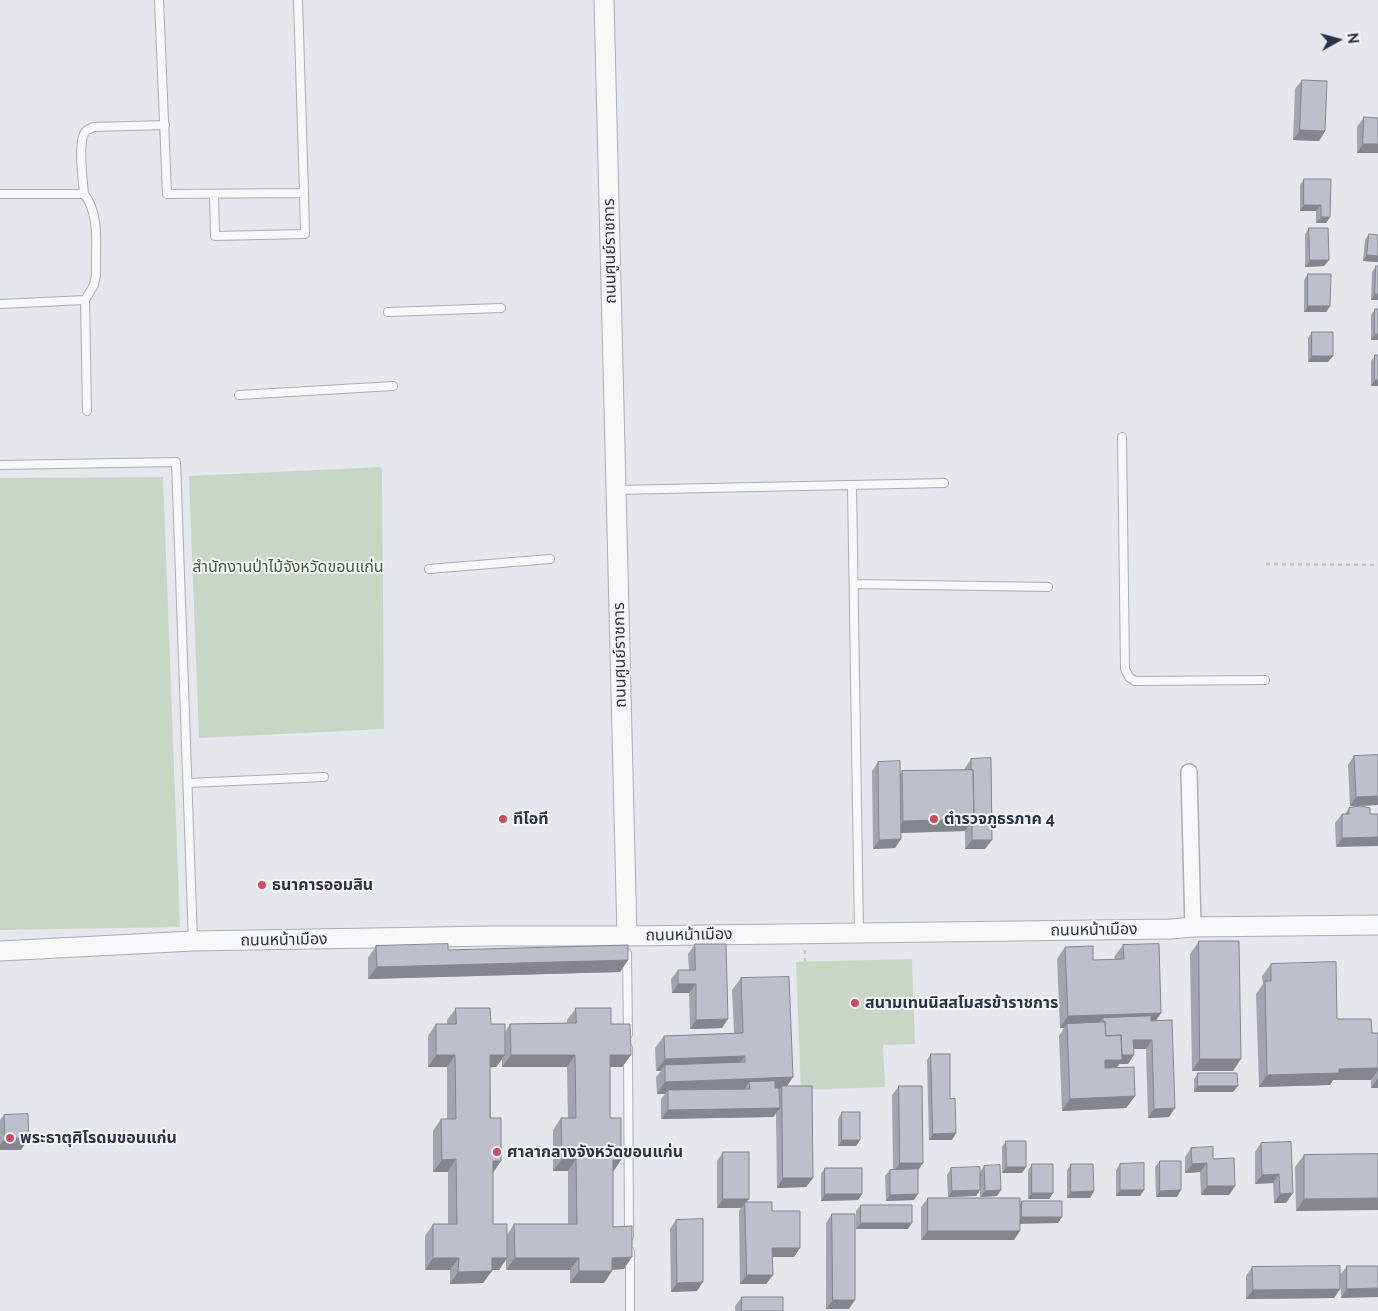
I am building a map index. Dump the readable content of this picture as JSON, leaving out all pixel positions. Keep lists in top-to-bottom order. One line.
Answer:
{"streets":{"street":["ถนนศูนย์ราชการ","ถนนหน้าเมือง"]},"crossings":[["ถนนศูนย์ราชการ","ถนนหน้าเมือง"]],"parks":["สำนักงานป่าไม้จังหวัดขอนแก่น"],"places":["ทีโอที","ตำรวจภูธรภาค 4","ธนาคารออมสิน","สนามเทนนิสสโมสรข้าราชการ","พระธาตุศิโรดมขอนแก่น","ศาลากลางจังหวัดขอนแก่น"],"north":"right"}
